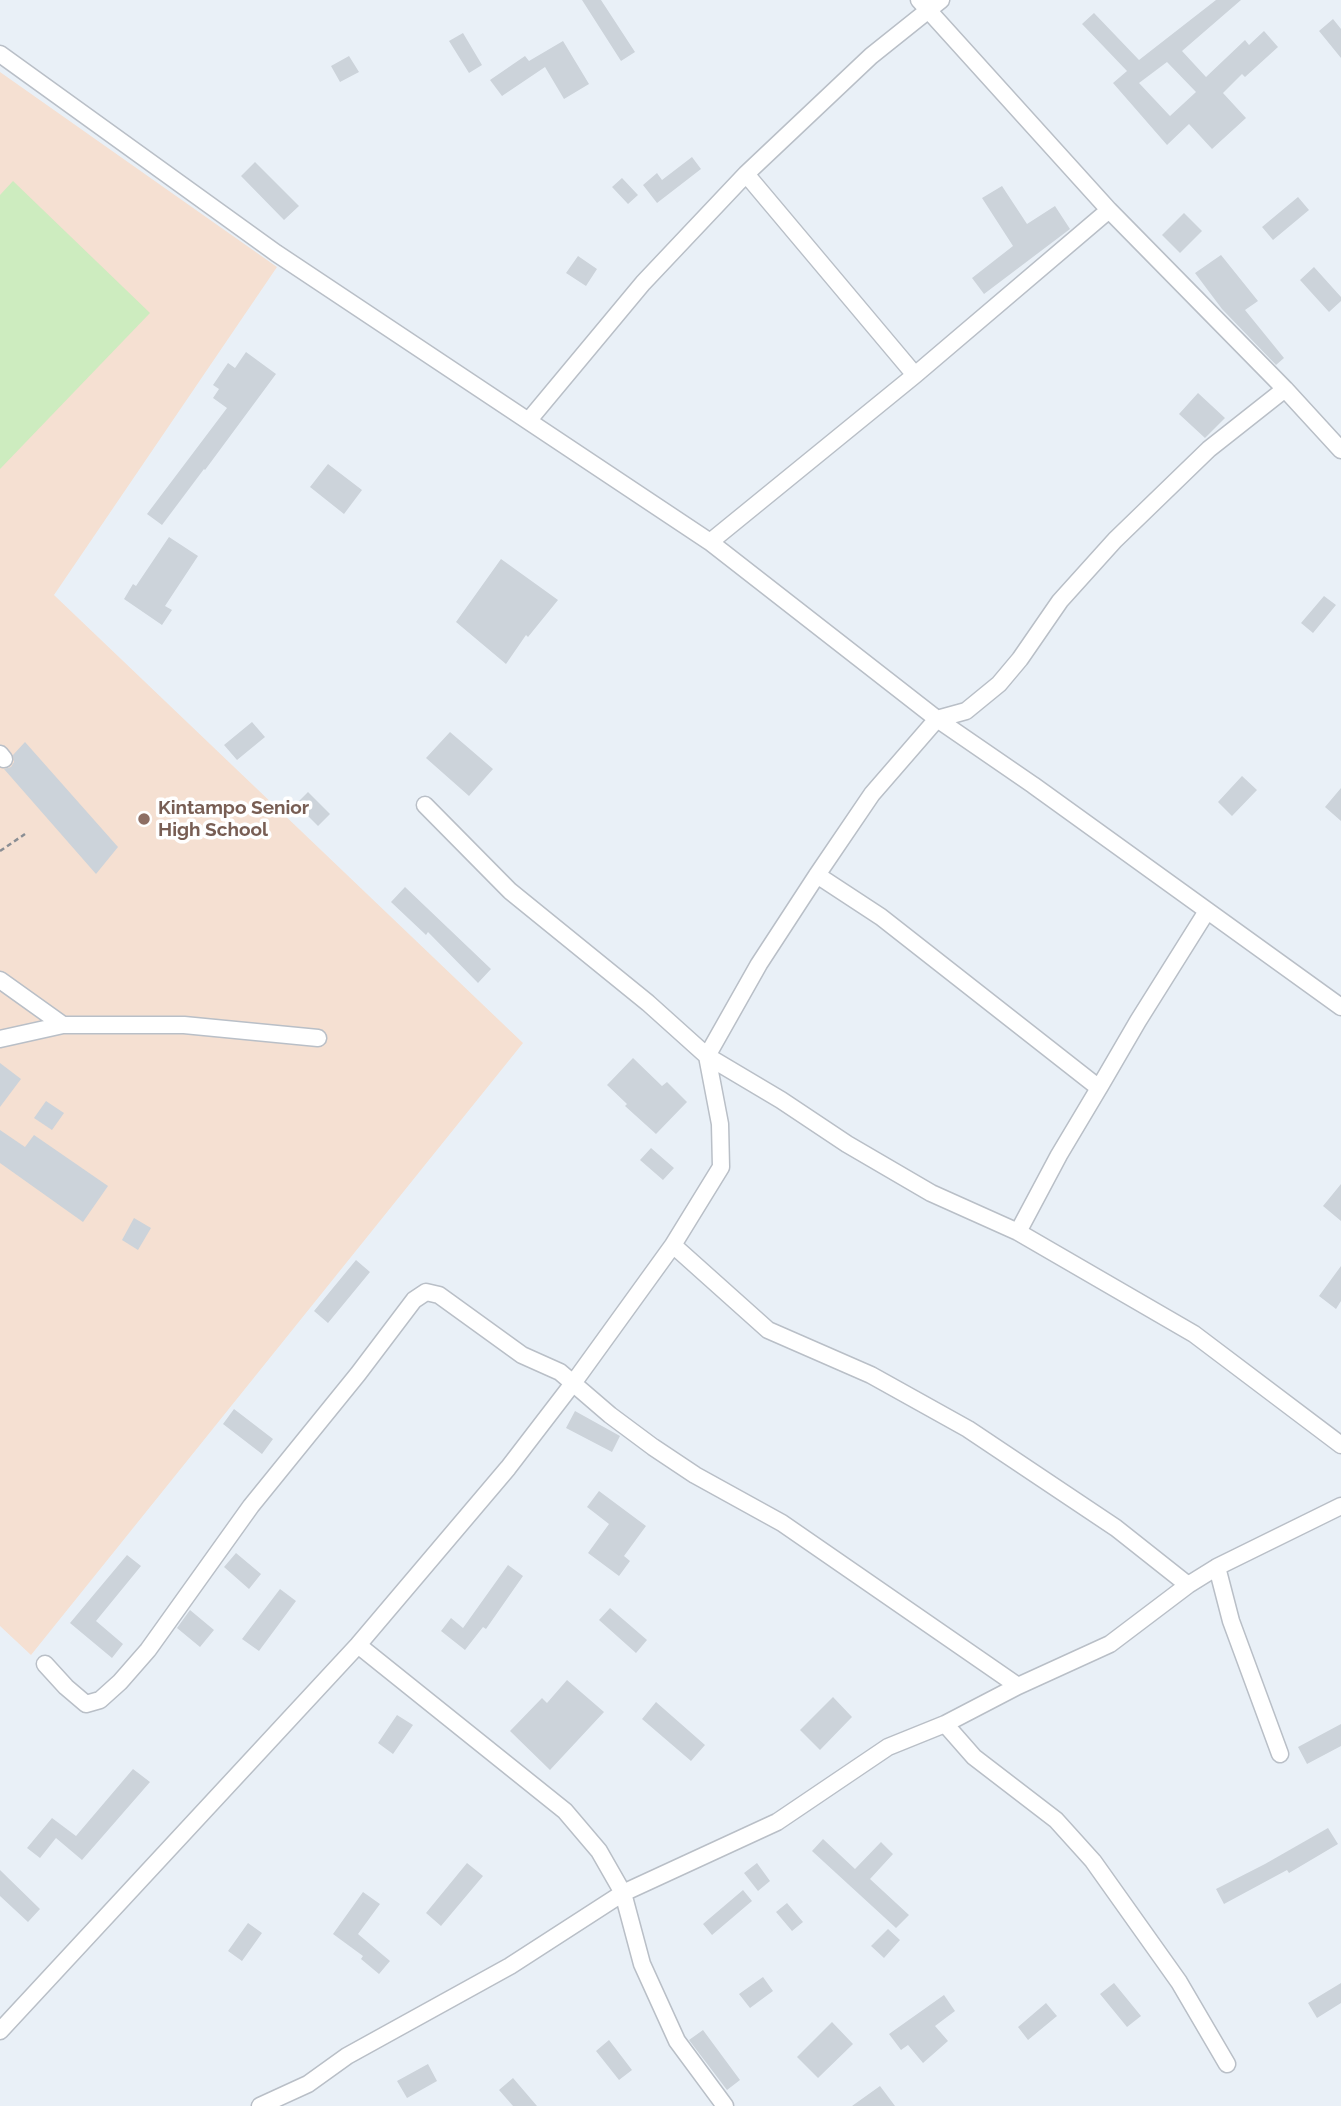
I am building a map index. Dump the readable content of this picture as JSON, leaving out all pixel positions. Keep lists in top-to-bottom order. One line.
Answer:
{"places":["Kintampo Senior High School"]}
